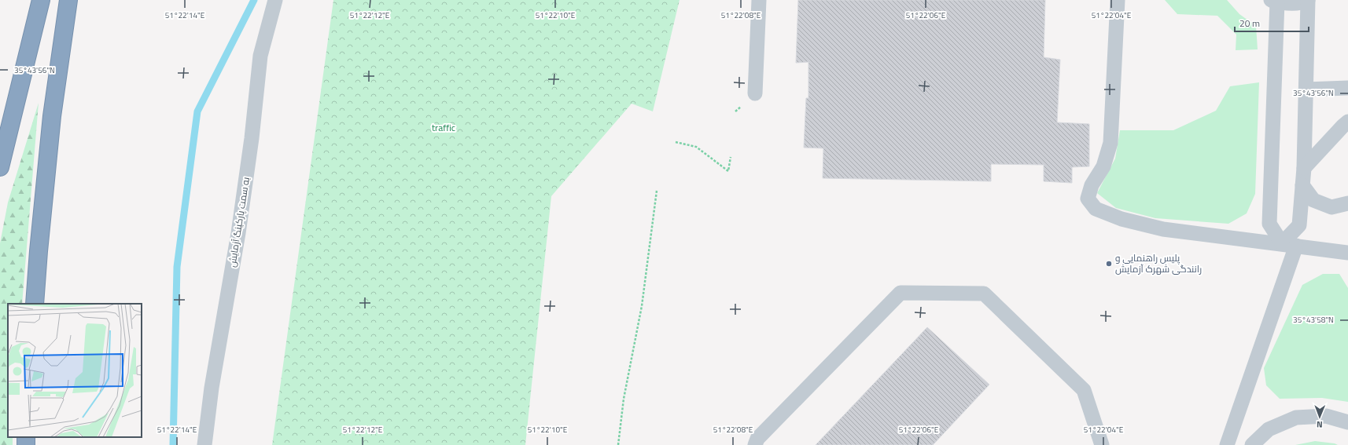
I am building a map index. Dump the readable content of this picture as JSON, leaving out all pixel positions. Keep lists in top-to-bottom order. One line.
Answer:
{"streets":{"lane":["به سمت پارکینگ آزمایش"]},"parks":["traffic"],"places":["پلیس راهنمایی و رانندگی شهرک آزمایش"],"scale_bar":"20 m","north":"bottom","coordinates":["51°22'14\"E","51°22'12\"E","51°22'10\"E","51°22'08\"E","51°22'06\"E","51°22'04\"E","35°43'56\"N","35°43'58\"N"]}
